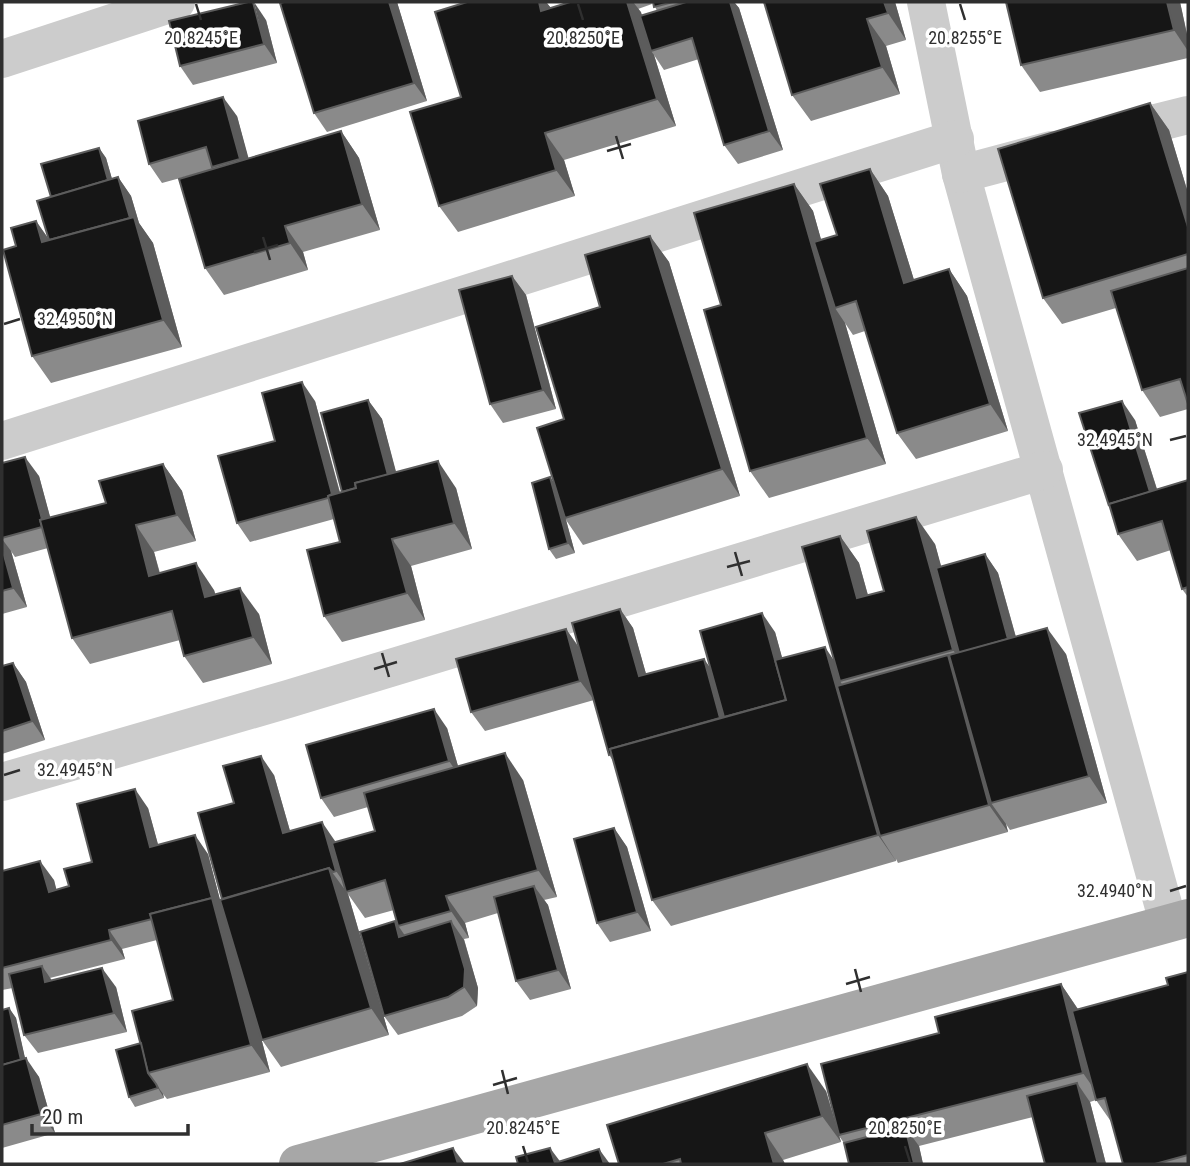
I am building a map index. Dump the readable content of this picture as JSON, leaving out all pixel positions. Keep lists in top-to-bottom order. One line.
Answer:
{"scale_bar":"20 m","coordinates":["20.8245°E","20.8250°E","20.8255°E","32.4950°N","32.4945°N","32.4940°N"]}
